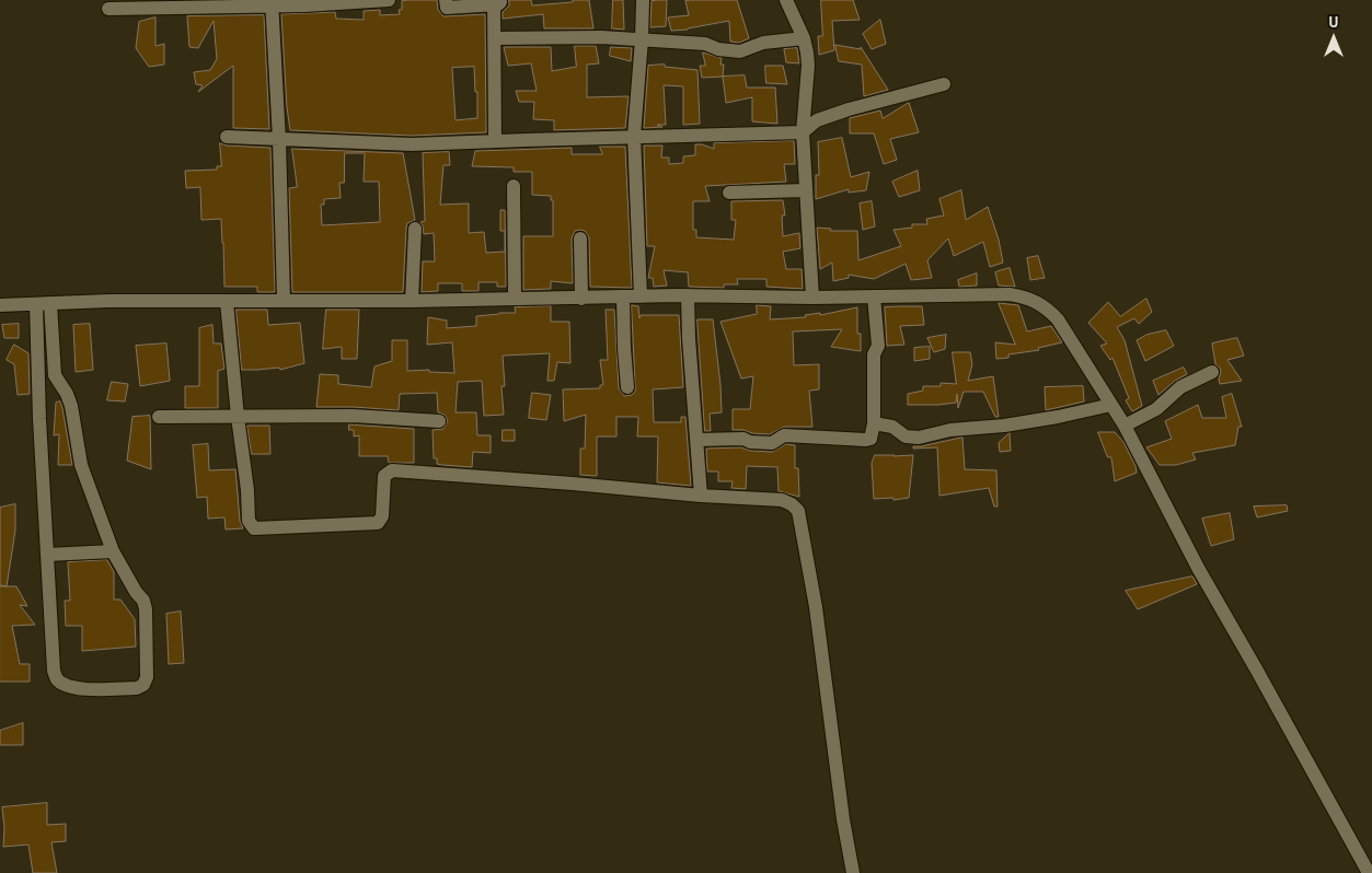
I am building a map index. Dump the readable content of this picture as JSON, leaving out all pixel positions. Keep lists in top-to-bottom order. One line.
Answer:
{"north":"top"}
